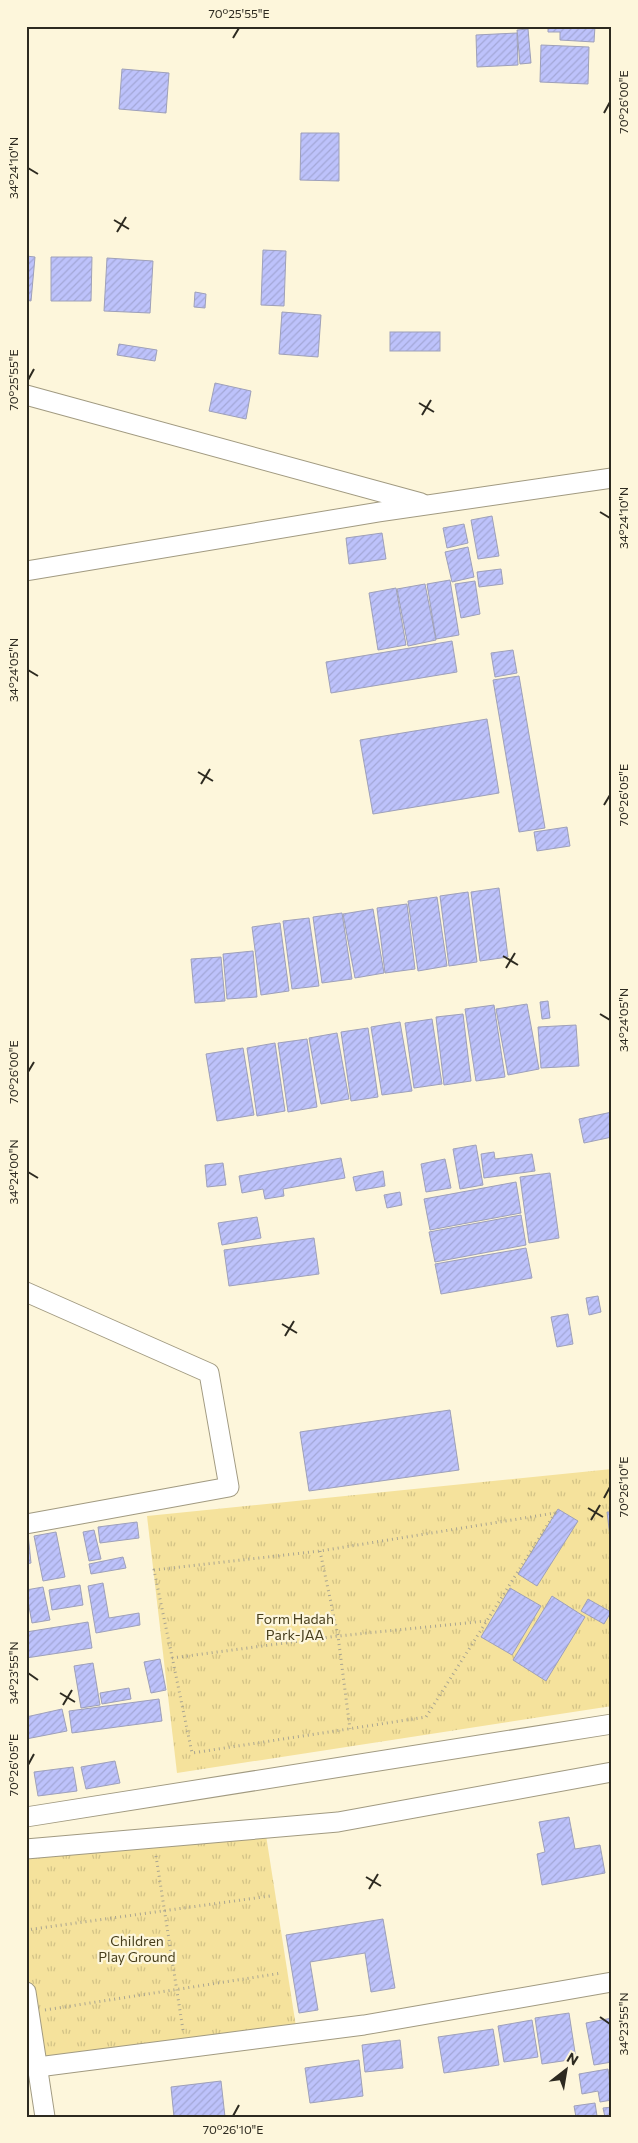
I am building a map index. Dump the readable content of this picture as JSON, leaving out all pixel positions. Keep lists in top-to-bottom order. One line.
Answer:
{"parks":["Form Hadah Park-JAA","Children Play Ground"],"north":"top right","coordinates":["70°25'55\"E","70°26'00\"E","34°24'10\"N","34°24'05\"N","70°26'05\"E","34°24'00\"N","70°26'10\"E","34°23'55\"N"]}
